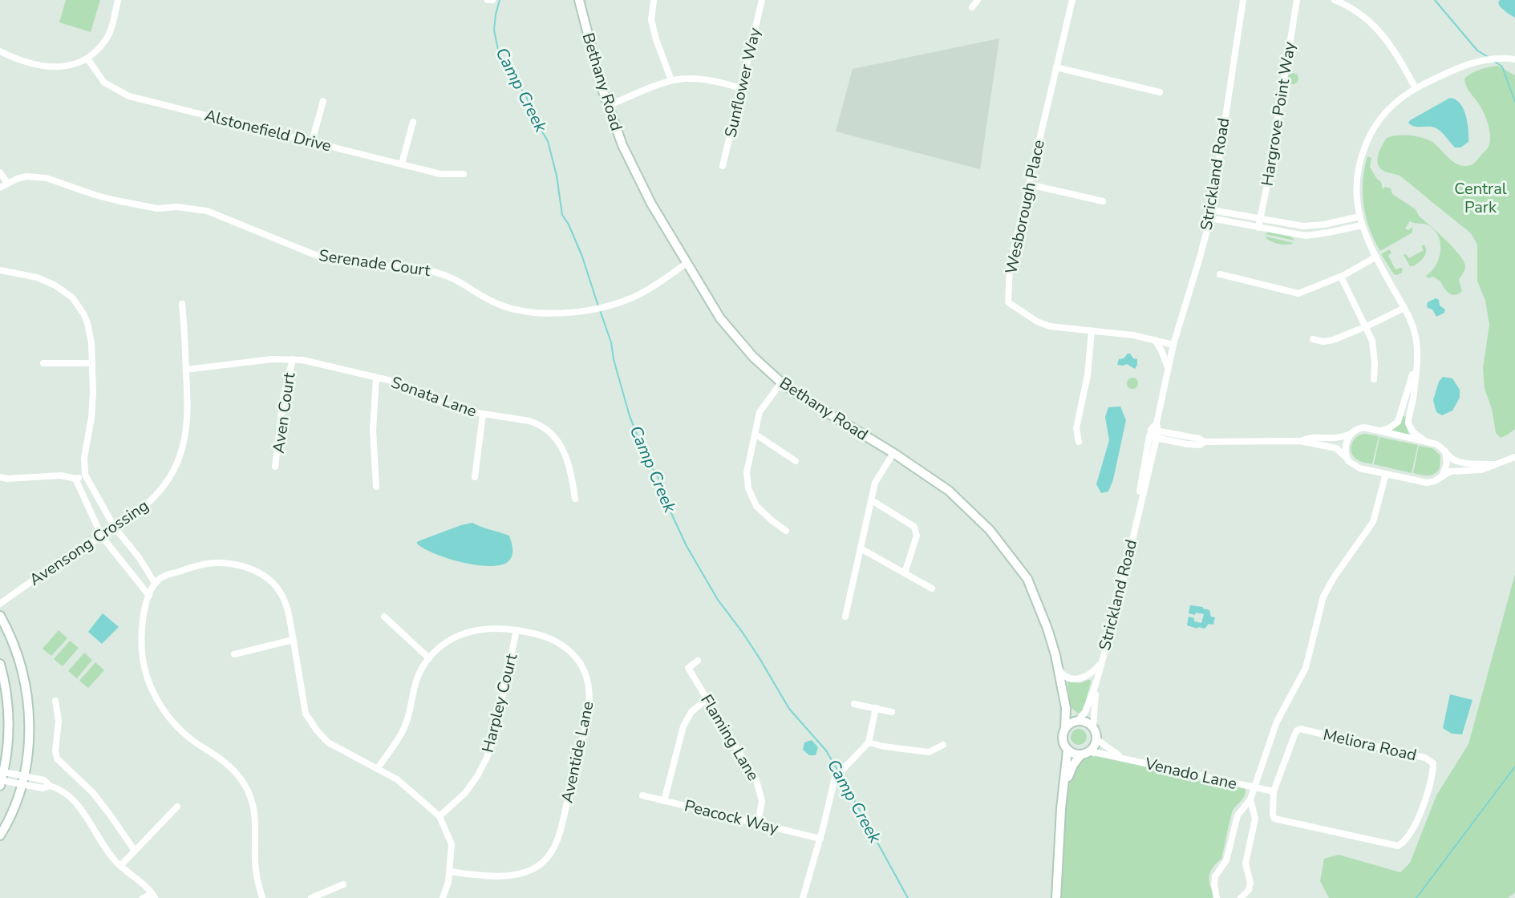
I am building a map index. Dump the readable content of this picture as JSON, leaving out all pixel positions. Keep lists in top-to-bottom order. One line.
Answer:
{"streets":{"street":["Bethany Road","Sunflower Way","Hargrove Point Way","Alstonefield Drive","Strickland Road","Wesborough Place","Serenade Court","Sonata Lane","Aven Court","Avensong Crossing","Harpley Court","Flaming Lane","Meliora Road","Aventide Lane","Venado Lane","Peacock Way"]},"crossings":[["Bethany Road","Strickland Road"],["Bethany Road","Serenade Court"],["Bethany Road","Venado Lane"],["Strickland Road","Wesborough Place"],["Strickland Road","Venado Lane"],["Sonata Lane","Aven Court"],["Sonata Lane","Avensong Crossing"],["Harpley Court","Aventide Lane"],["Flaming Lane","Peacock Way"]],"water":["Camp Creek"],"parks":["Central Park"]}
